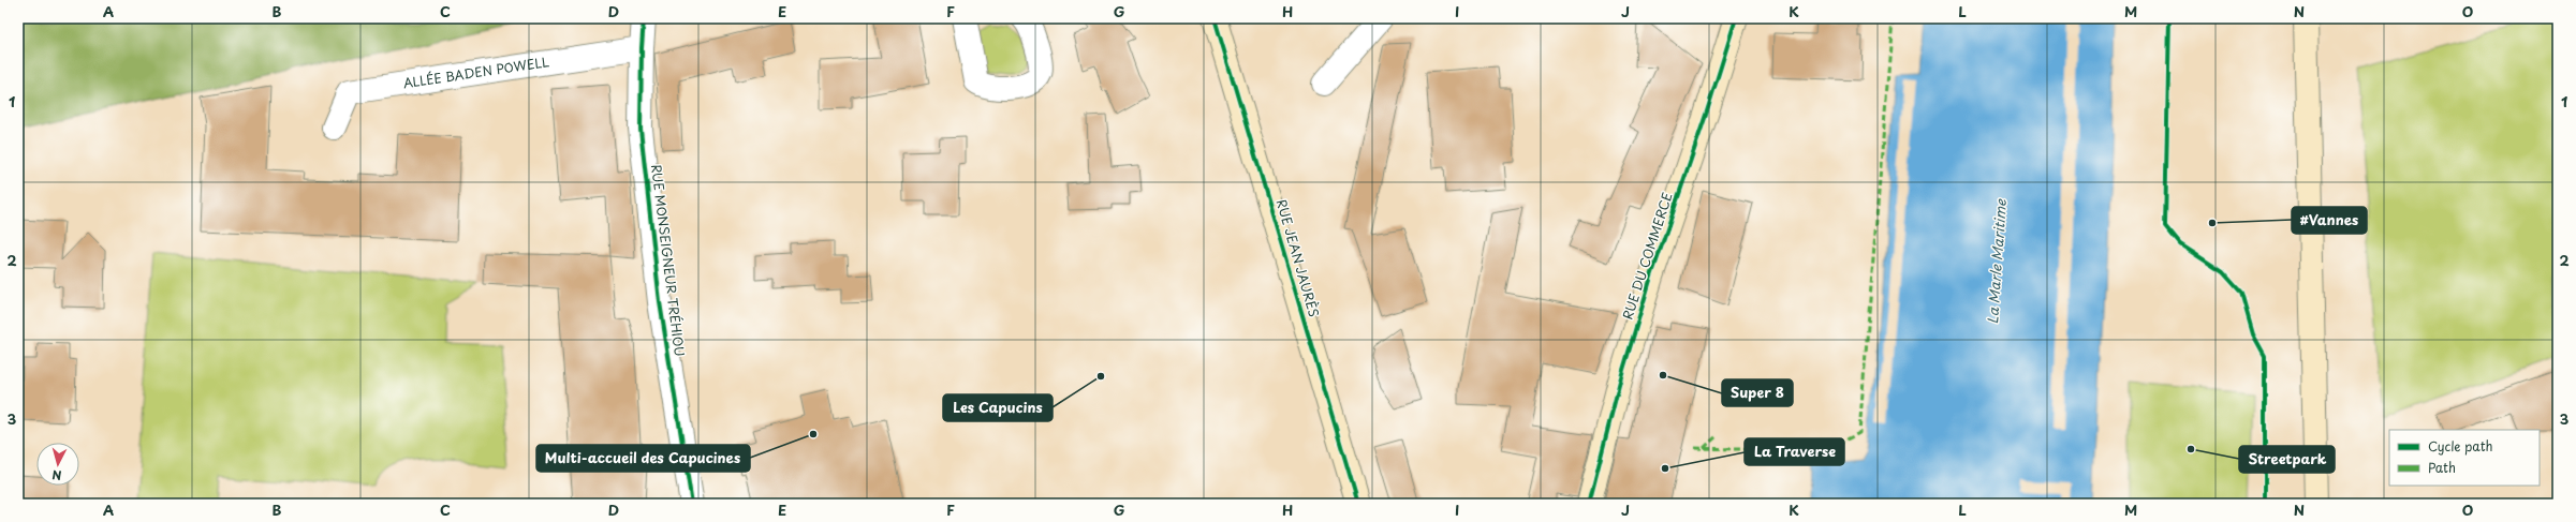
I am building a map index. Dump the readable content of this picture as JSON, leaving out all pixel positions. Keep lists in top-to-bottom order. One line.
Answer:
{"streets":{"main road":["RUE DU COMMERCE","RUE JEAN JAURÈS"],"street":["ALLÉE BADEN POWELL","RUE MONSEIGNEUR TRÉHIOU"]},"crossings":[["ALLÉE BADEN POWELL","RUE MONSEIGNEUR TRÉHIOU"]],"water":["La Marle Maritime"],"places":["#Vannes","Super 8","Les Capucins","Multi-accueil des Capucines","Streetpark","La Traverse"],"legend":["Cycle path","Path"],"north":"bottom","grid":{"columns":["A","B","C","D","E","F","G","H","I","J","K","L","M","N","O"],"rows":["1","2","3"]}}
